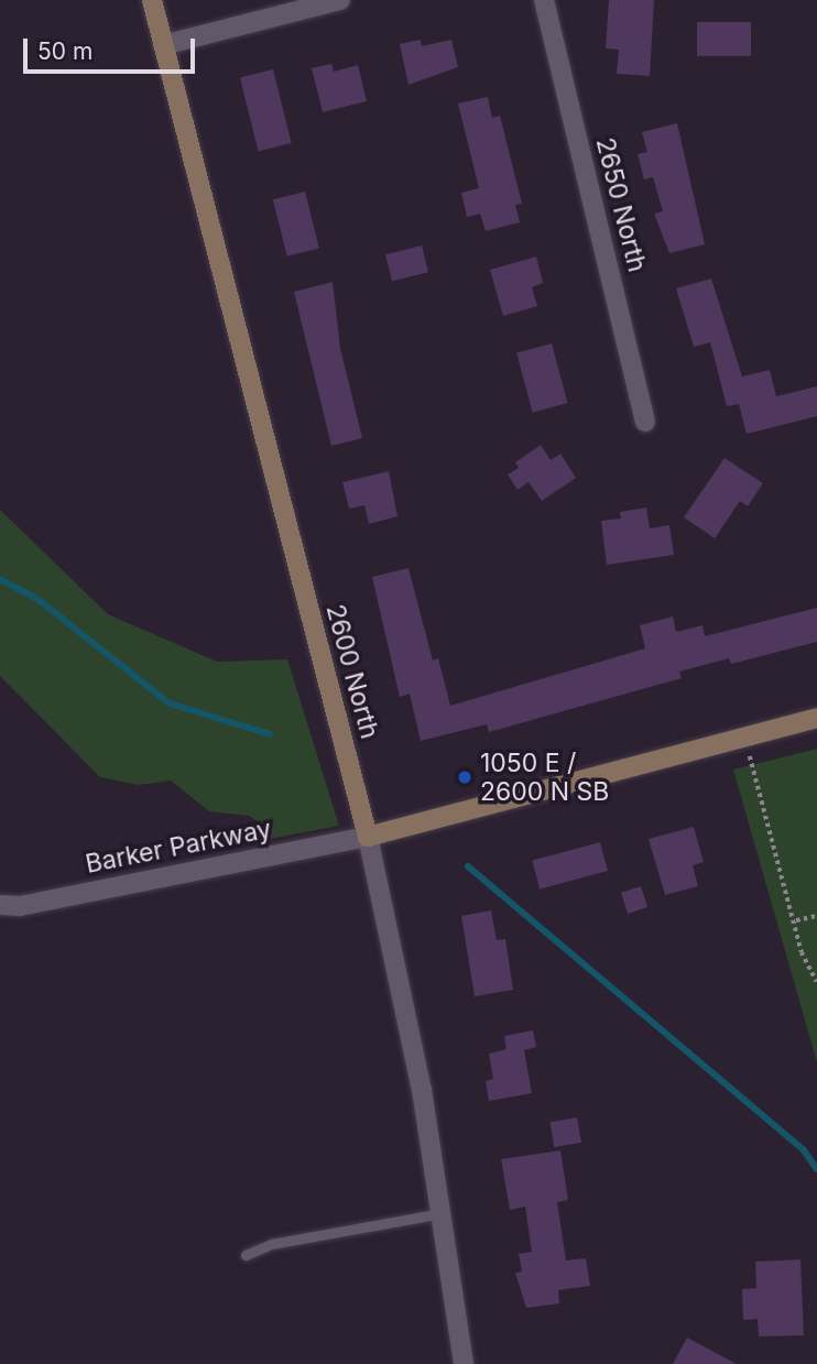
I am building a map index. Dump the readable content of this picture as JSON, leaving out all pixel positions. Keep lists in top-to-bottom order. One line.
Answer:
{"streets":{"main road":["2600 North"],"street":["2650 North","Barker Parkway"]},"crossings":[["2600 North","Barker Parkway"]],"places":["1050 E / 2600 N SB"],"scale_bar":"50 m"}
